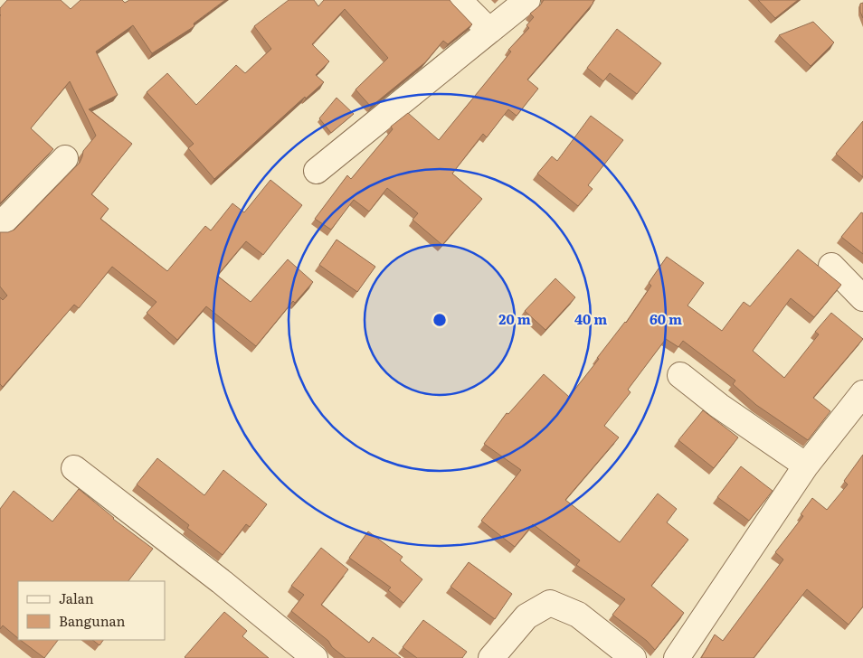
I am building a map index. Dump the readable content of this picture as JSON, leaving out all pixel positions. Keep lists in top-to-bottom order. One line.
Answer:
{"legend":["Jalan","Bangunan"],"rings":["20 m","40 m","60 m"]}
